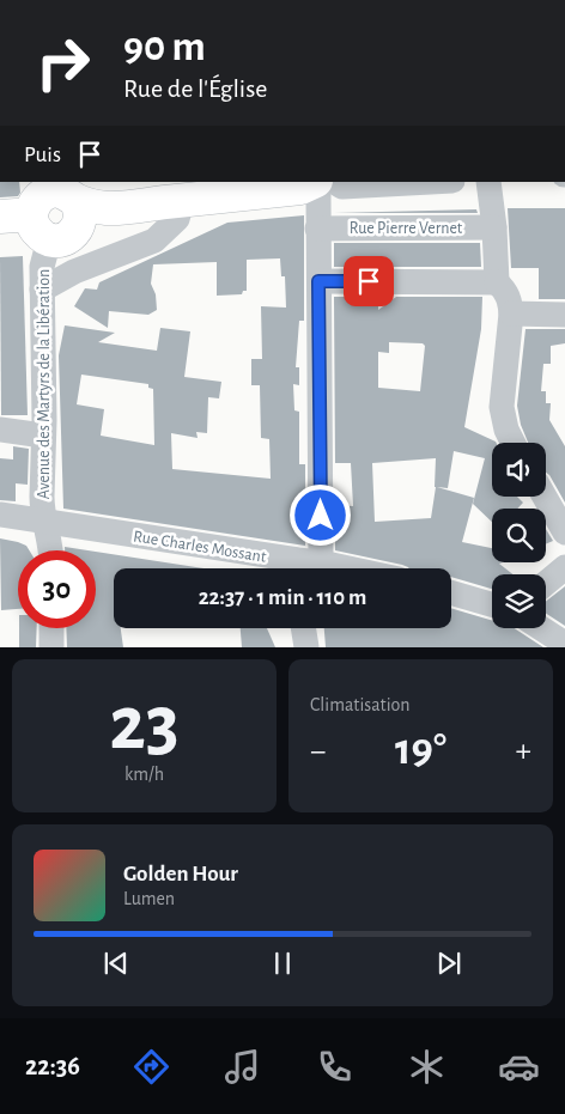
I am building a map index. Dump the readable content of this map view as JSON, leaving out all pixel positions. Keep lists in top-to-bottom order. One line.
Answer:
{"streets":{"street":["Rue Pierre Vernet","Avenue des Martyrs de la Libération","Rue Charles Mossant"]},"crossings":[["Avenue des Martyrs de la Libération","Rue Charles Mossant"]],"page":{"turn":["90 m","Rue de l'Église"],"then":"Puis","limit":"30","trip":"22:37 · 1 min · 110 m","tile":[["23","km/h"],"Climatisation"],"heat":["−","19°","+"],"song":["Golden Hour","Lumen"],"tabs":"22:36"}}
